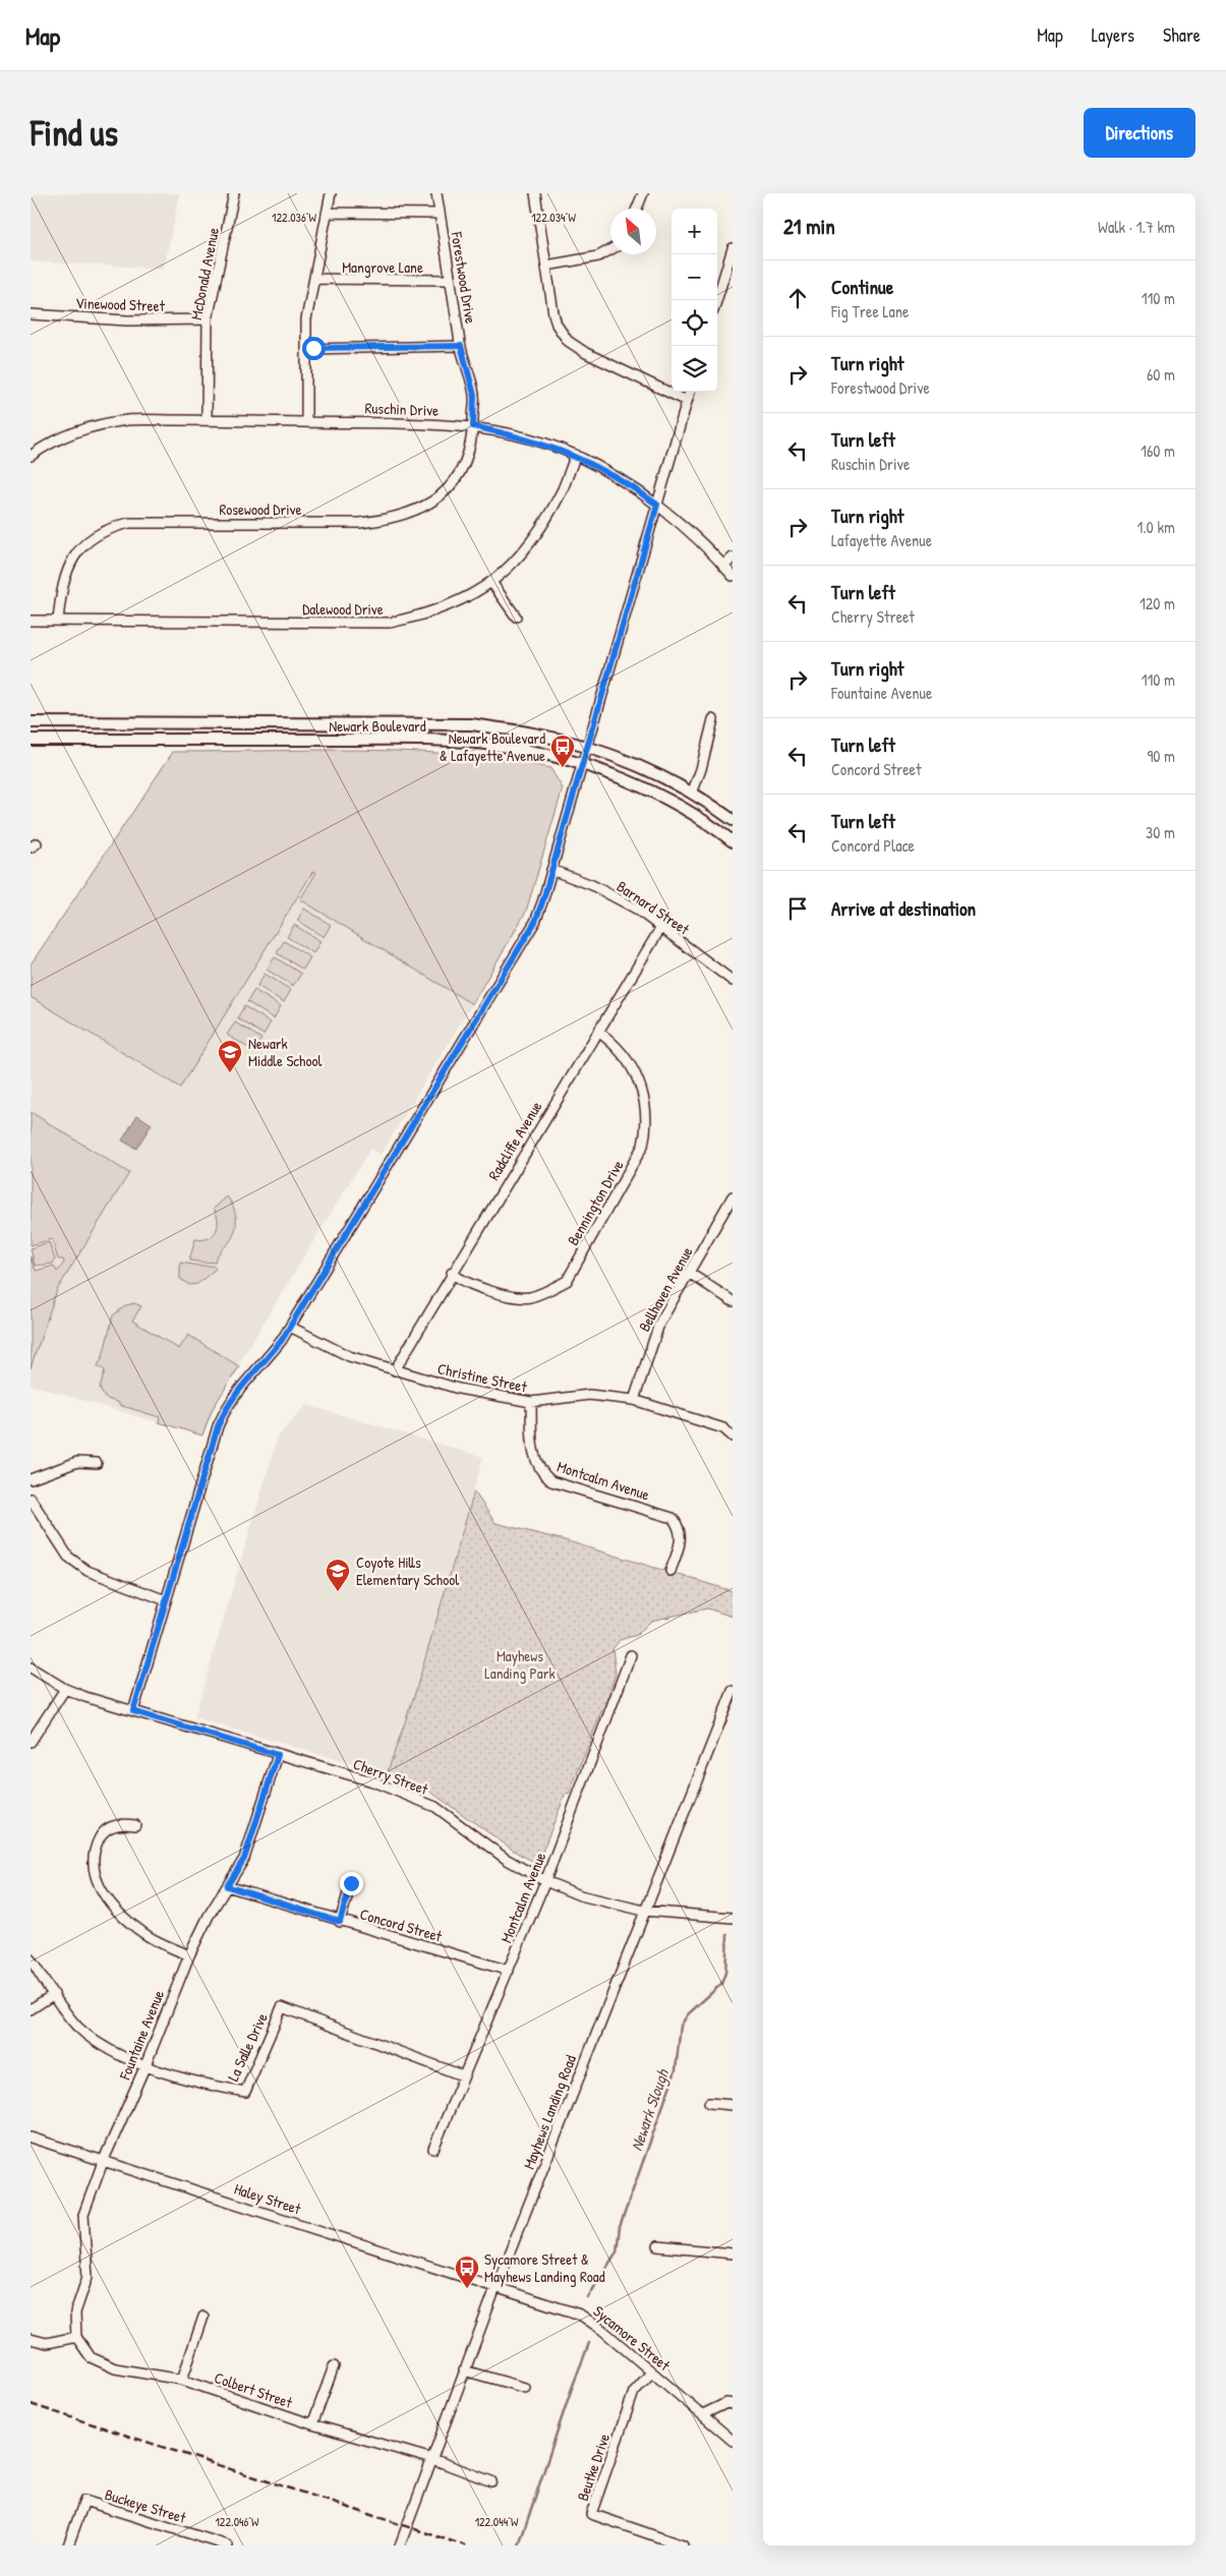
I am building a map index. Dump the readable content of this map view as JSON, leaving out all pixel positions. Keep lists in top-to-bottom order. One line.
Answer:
{"streets":{"main road":["Newark Boulevard"],"street":["Mangrove Lane","McDonald Avenue","Forestwood Drive","Vinewood Street","Ruschin Drive","Rosewood Drive","Dalewood Drive","Barnard Street","Radcliffe Avenue","Bennington Drive","Bellhaven Avenue","Christine Street","Montcalm Avenue","Cherry Street","Concord Street","Fountaine Avenue","La Salle Drive","Mayhews Landing Road","Haley Street","Sycamore Street","Colbert Street","Beutke Drive","Buckeye Street"]},"crossings":[["Mangrove Lane","Forestwood Drive"],["McDonald Avenue","Vinewood Street"],["McDonald Avenue","Ruschin Drive"],["Forestwood Drive","Ruschin Drive"],["Forestwood Drive","Rosewood Drive"],["Ruschin Drive","Rosewood Drive"],["Ruschin Drive","Dalewood Drive"],["Rosewood Drive","Dalewood Drive"],["Barnard Street","Radcliffe Avenue"],["Radcliffe Avenue","Bennington Drive"],["Radcliffe Avenue","Christine Street"],["Bellhaven Avenue","Christine Street"],["Christine Street","Montcalm Avenue"],["Montcalm Avenue","Cherry Street"],["Montcalm Avenue","Concord Street"],["Montcalm Avenue","La Salle Drive"],["Cherry Street","Fountaine Avenue"],["Cherry Street","Mayhews Landing Road"],["Concord Street","Fountaine Avenue"],["Fountaine Avenue","La Salle Drive"],["Fountaine Avenue","Haley Street"],["Fountaine Avenue","Colbert Street"],["Mayhews Landing Road","Haley Street"],["Mayhews Landing Road","Sycamore Street"],["Mayhews Landing Road","Colbert Street"],["Haley Street","Sycamore Street"],["Sycamore Street","Beutke Drive"]],"water":["Newark Slough"],"parks":["Mayhews Landing Park"],"places":{"bus stop":["Newark Boulevard & Lafayette Avenue","Sycamore Street & Mayhews Landing Road"],"school or university":["Newark Middle School","Coyote Hills Elementary School"]},"north":"top left","page":{"header":"Map","nav":["Map","Layers","Share"],"buttons":"Directions","title":"Find us","heading":["21 min","Walk · 1.7 km"],"map_buttons":["+","−"],"list":[["Continue","Fig Tree Lane","110 m"],["Turn right","Forestwood Drive","60 m"],["Turn left","Ruschin Drive","160 m"],["Turn right","Lafayette Avenue","1.0 km"],["Turn left","Cherry Street","120 m"],["Turn right","Fountaine Avenue","110 m"],["Turn left","Concord Street","90 m"],["Turn left","Concord Place","30 m"],"Arrive at destination"]},"coordinates":["122.036°W","122.034°W","122.046°W","122.044°W"]}
